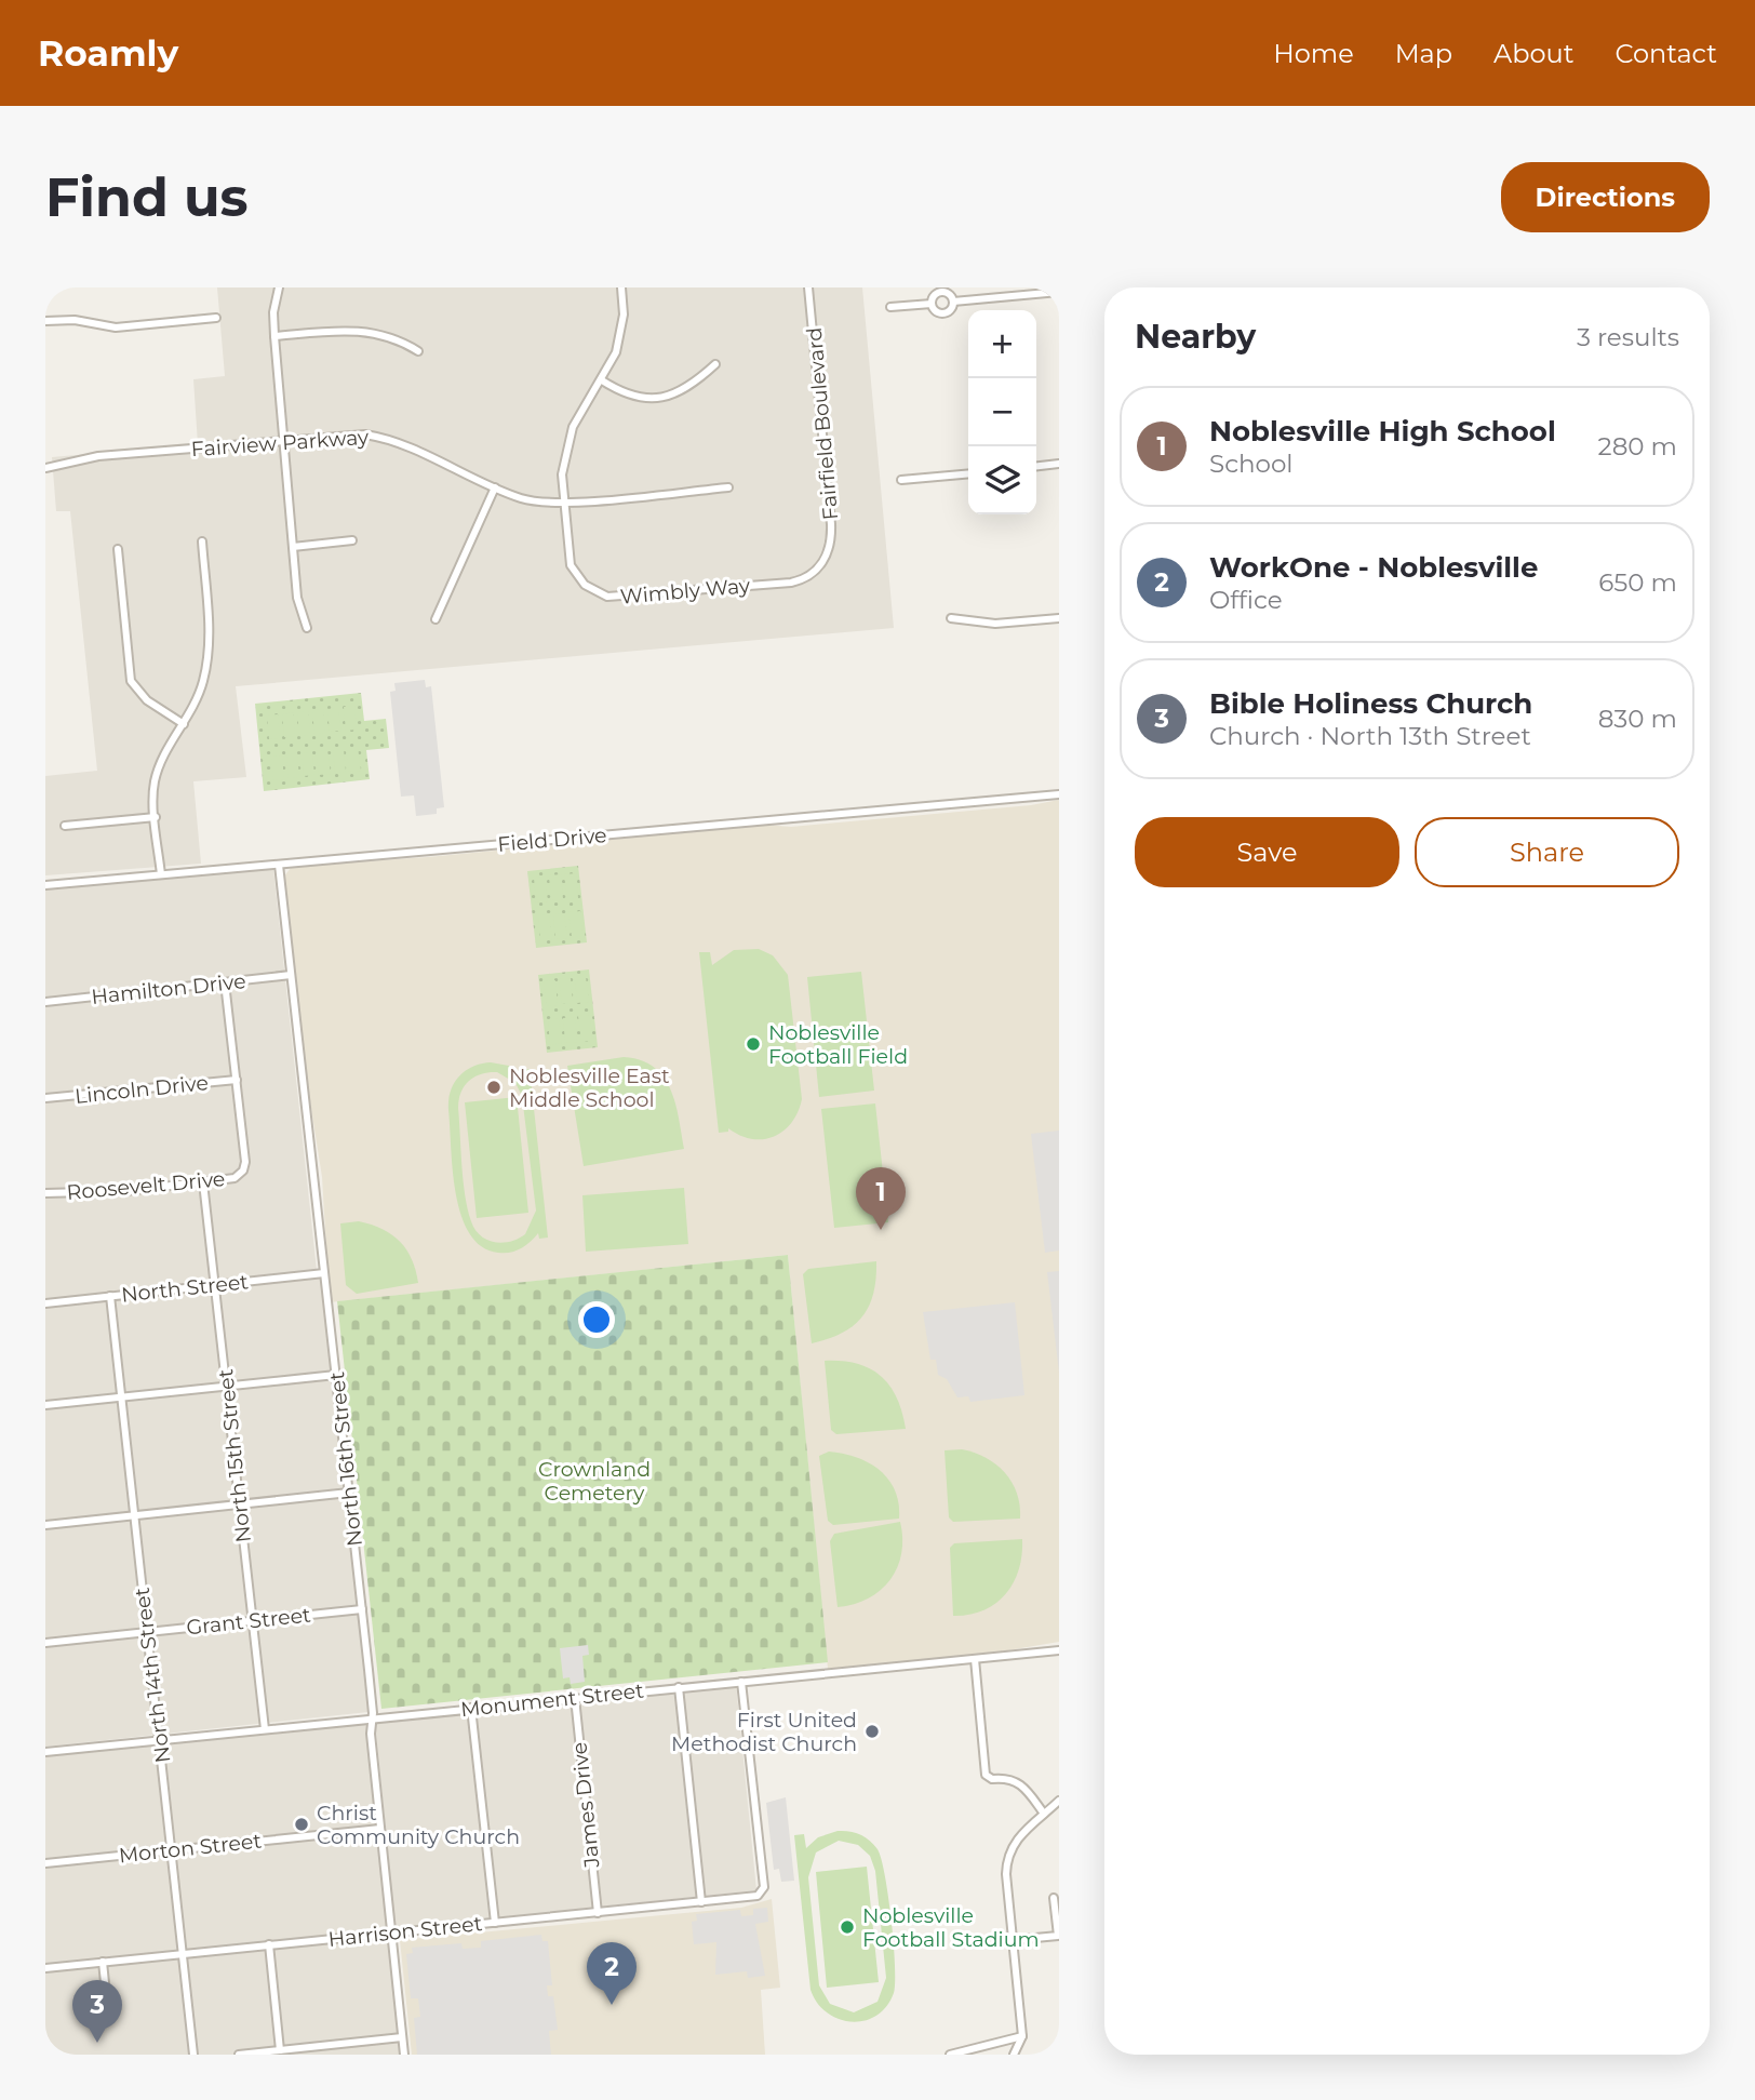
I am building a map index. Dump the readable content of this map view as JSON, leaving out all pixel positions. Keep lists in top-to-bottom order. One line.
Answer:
{"streets":{"street":["Fairfield Boulevard","Fairview Parkway","Wimbly Way","Field Drive","Hamilton Drive","Lincoln Drive","Roosevelt Drive","North Street","North 15th Street","North 16th Street","Grant Street","North 14th Street","Monument Street","James Drive","Morton Street","Harrison Street"]},"crossings":[["Fairfield Boulevard","Wimbly Way"],["Fairview Parkway","Wimbly Way"],["Field Drive","North 16th Street"],["Hamilton Drive","North 16th Street"],["Lincoln Drive","Roosevelt Drive"],["Roosevelt Drive","North 15th Street"],["North Street","North 15th Street"],["North Street","North 16th Street"],["North Street","North 14th Street"],["North 15th Street","Grant Street"],["North 15th Street","Monument Street"],["North 16th Street","Grant Street"],["North 16th Street","Monument Street"],["North 16th Street","Morton Street"],["North 16th Street","Harrison Street"],["Grant Street","North 14th Street"],["North 14th Street","Monument Street"],["North 14th Street","Morton Street"],["North 14th Street","Harrison Street"],["Monument Street","James Drive"],["Monument Street","Harrison Street"],["James Drive","Harrison Street"]],"parks":["Crownland Cemetery"],"places":["Noblesville Football Field","Noblesville East Middle School","First United Methodist Church","Christ Community Church","Noblesville Football Stadium"],"page":{"header":"Roamly","nav":["Home","Map","About","Contact"],"buttons":["Directions",["Save","Share"]],"title":"Find us","heading":["Nearby","3 results"],"map_buttons":["+","−"],"list":[{"mark":"1","name":"Noblesville High School","note":"School","value":"280 m"},{"mark":"2","name":"WorkOne - Noblesville","note":"Office","value":"650 m"},{"mark":"3","name":"Bible Holiness Church","note":"Church · North 13th Street","value":"830 m"}],"pins":["1","2","3"]}}
